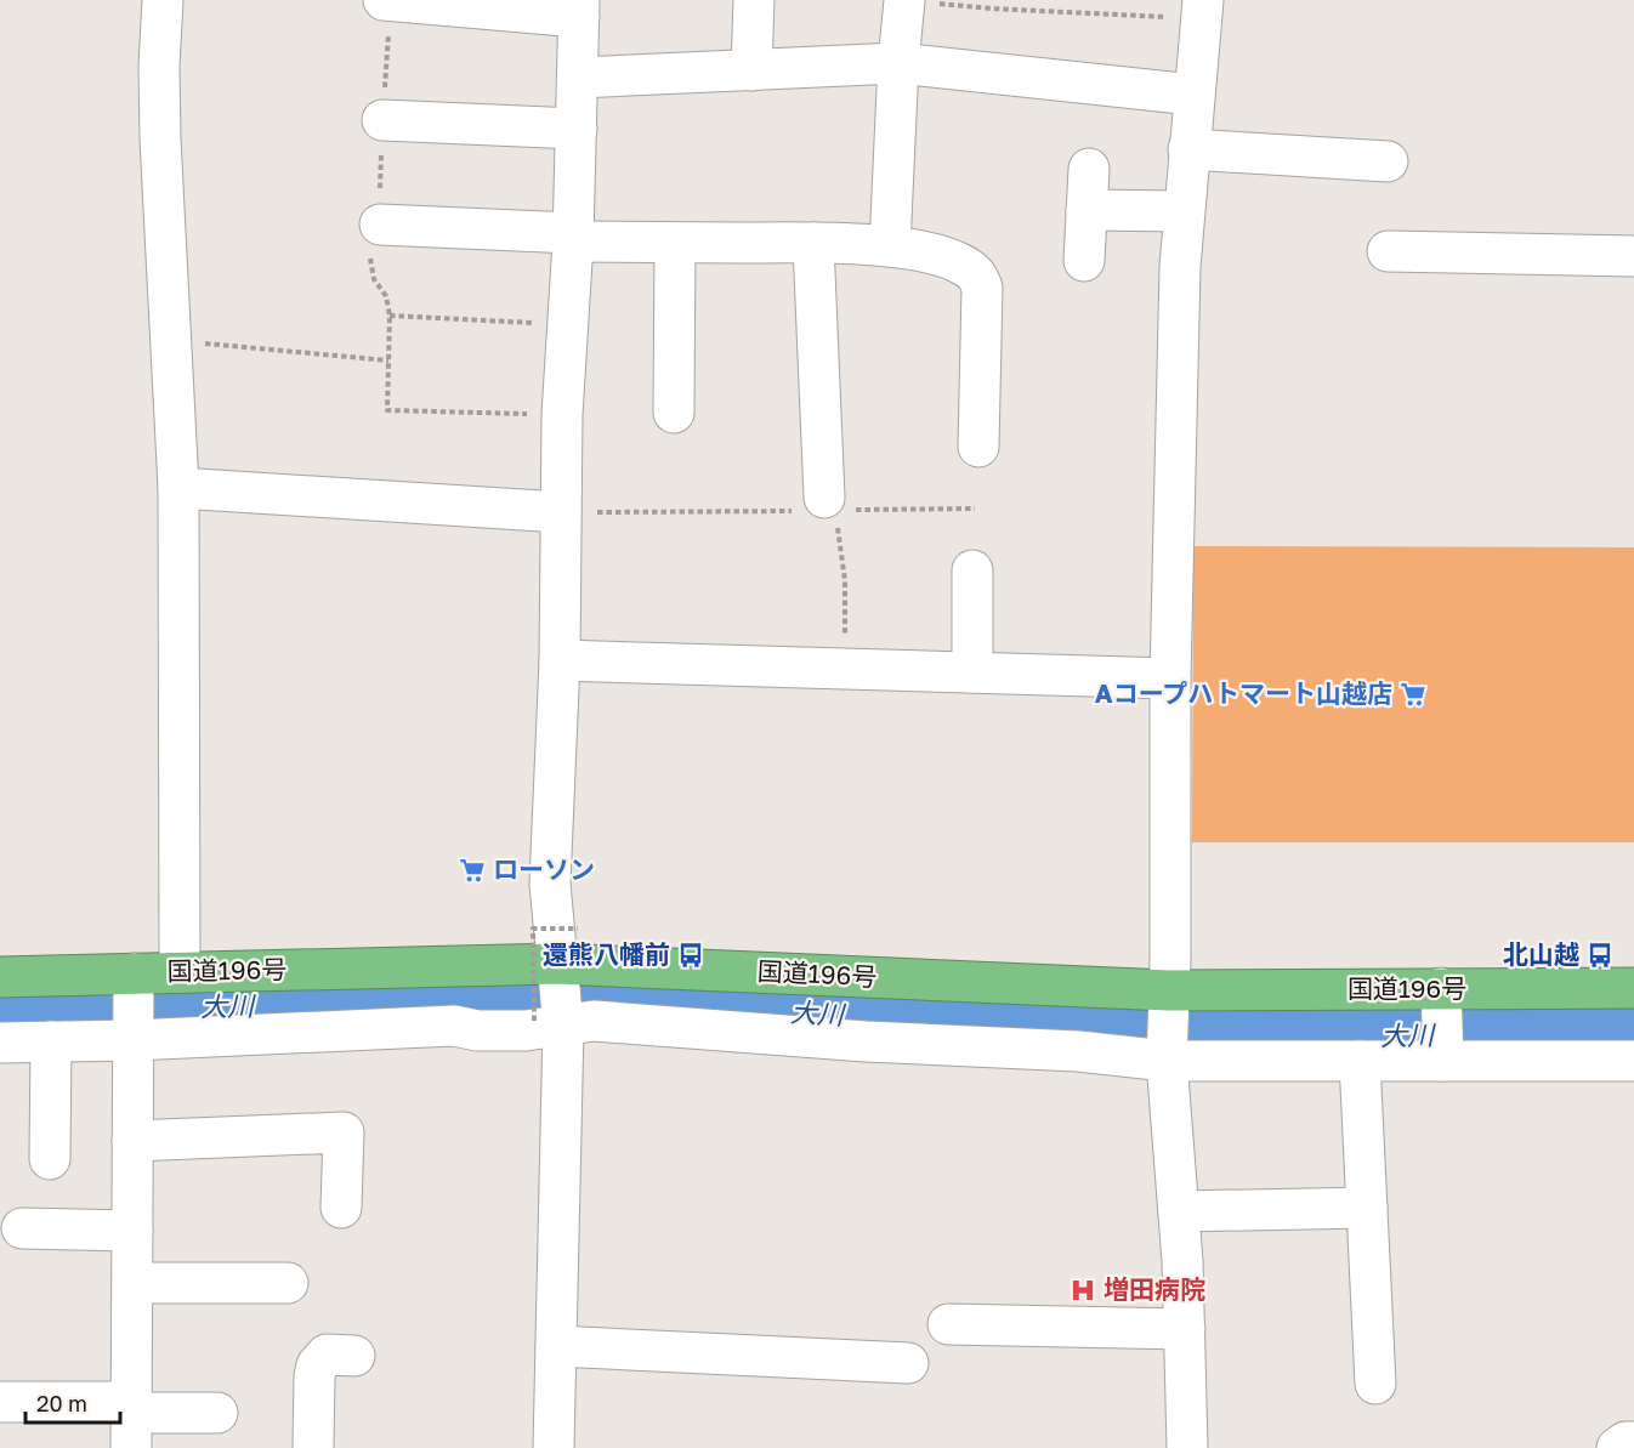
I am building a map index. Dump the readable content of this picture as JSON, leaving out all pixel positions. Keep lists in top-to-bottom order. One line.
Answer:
{"streets":{"highway":["国道196号"]},"water":["大川"],"places":{"supermarket":["Aコープハトマート山越店","ローソン"],"bus stop":["還熊八幡前","北山越"],"hospital":["増田病院"]},"scale_bar":"20 m"}
